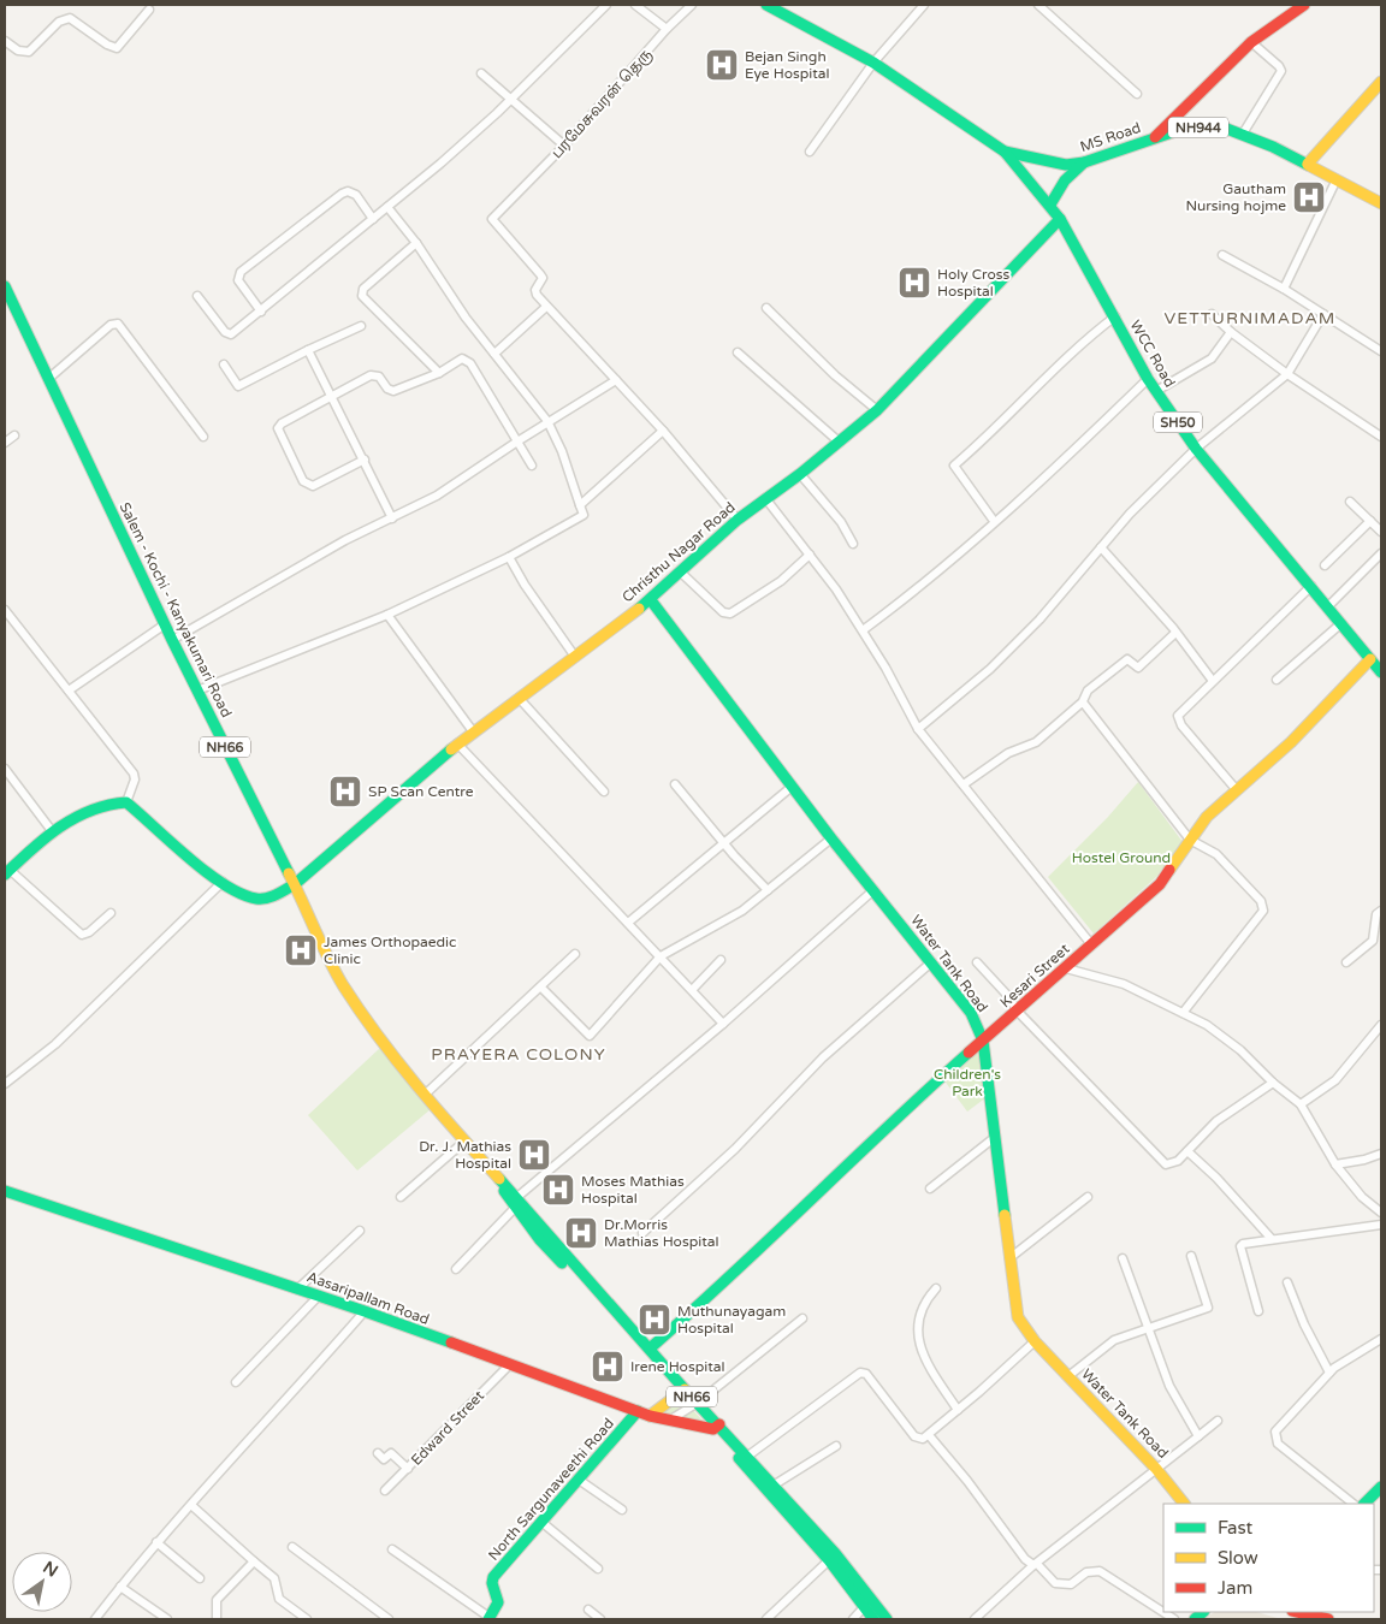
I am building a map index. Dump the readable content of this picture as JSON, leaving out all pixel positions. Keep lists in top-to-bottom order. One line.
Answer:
{"streets":{"main road":["NH944","MS Road","WCC Road","SH50","Christhu Nagar Road","Salem - Kochi - Kanyakumari Road","NH66","Water Tank Road","Kesari Street","Aasaripallam Road","North Sargunaveethi Road"],"street":["பரமேசுவரன் தெரு","Edward Street"]},"crossings":[["MS Road","WCC Road"],["WCC Road","Christhu Nagar Road"],["WCC Road","Kesari Street"],["Christhu Nagar Road","Salem - Kochi - Kanyakumari Road"],["Christhu Nagar Road","Water Tank Road"],["Salem - Kochi - Kanyakumari Road","Kesari Street"],["Salem - Kochi - Kanyakumari Road","Aasaripallam Road"],["Water Tank Road","Kesari Street"],["Aasaripallam Road","Edward Street"],["Aasaripallam Road","North Sargunaveethi Road"]],"districts":["VETTURNIMADAM","PRAYERA COLONY"],"parks":["Hostel Ground","Children's Park"],"places":{"hospital":["Bejan Singh Eye Hospital","Gautham Nursing hojme","Holy Cross Hospital","SP Scan Centre","James Orthopaedic Clinic","Dr. J. Mathias Hospital","Moses Mathias Hospital","Dr.Morris Mathias Hospital","Muthunayagam Hospital","Irene Hospital"]},"legend":["Fast","Slow","Jam"],"north":"top right"}
